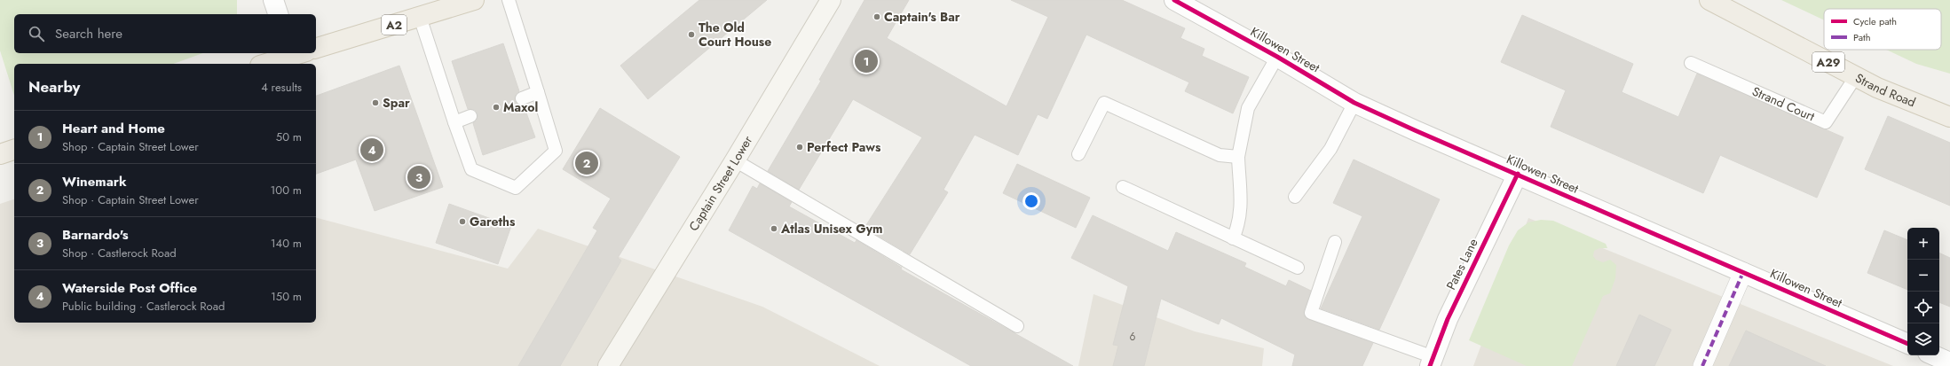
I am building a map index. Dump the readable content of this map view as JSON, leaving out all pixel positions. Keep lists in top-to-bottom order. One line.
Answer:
{"streets":{"main road":["A2","A29","Strand Road","Captain Street Lower"],"street":["Killowen Street","Pates Lane"],"lane":["Strand Court"]},"crossings":[["Killowen Street","Pates Lane"],["Strand Road","Strand Court"]],"places":["Captain's Bar","The Old Court House","Spar","Maxol","Perfect Paws","Gareths","Atlas Unisex Gym"],"house_numbers":["6"],"legend":["Cycle path","Path"],"page":{"search":"Search here","pins":["1","4","2","3"],"heading":["Nearby","4 results"],"list":[{"mark":"1","name":"Heart and Home","note":"Shop · Captain Street Lower","value":"50 m"},{"mark":"2","name":"Winemark","note":"Shop · Captain Street Lower","value":"100 m"},{"mark":"3","name":"Barnardo's","note":"Shop · Castlerock Road","value":"140 m"},{"mark":"4","name":"Waterside Post Office","note":"Public building · Castlerock Road","value":"150 m"}],"map_buttons":["+","−"]}}
